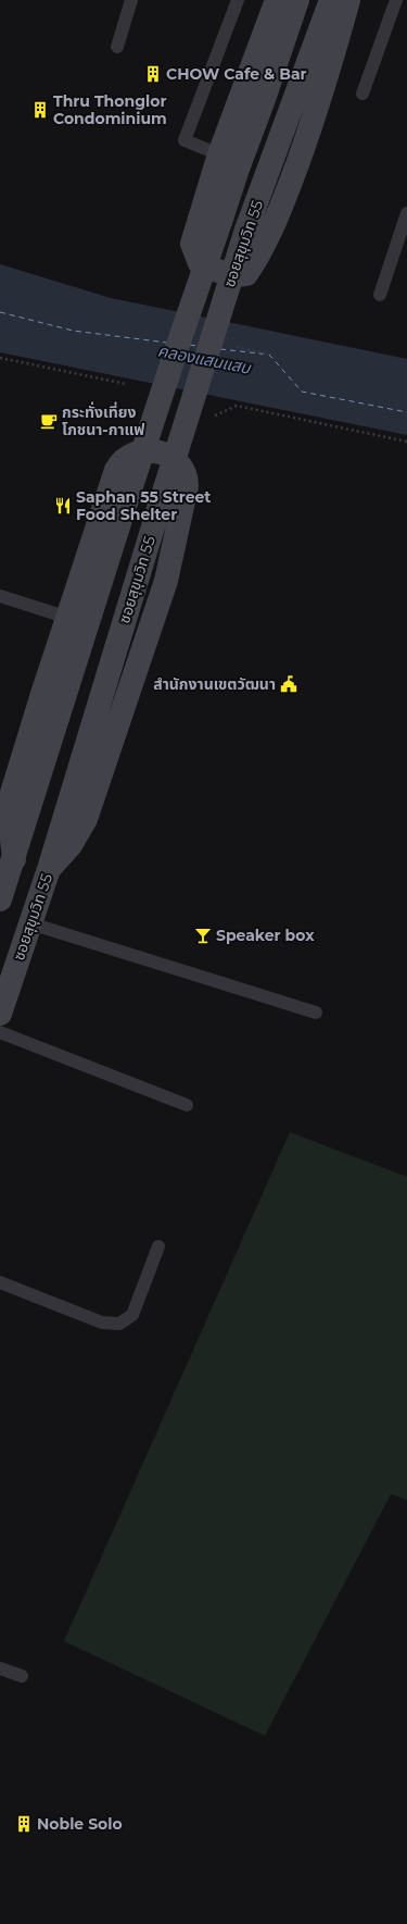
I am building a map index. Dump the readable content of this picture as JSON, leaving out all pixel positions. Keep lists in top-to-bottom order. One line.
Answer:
{"streets":{"main road":["ซอยสุขุมวิท 55"]},"water":["คลองแสนแสบ"],"places":{"building":["CHOW Cafe & Bar","Thru Thonglor Condominium","Noble Solo"],"cafe":["กระทั่งเที่ยง โภชนา-กาแฟ"],"restaurant":["Saphan 55 Street Food Shelter"],"public building":["สำนักงานเขตวัฒนา"],"bar":["Speaker box"]}}
